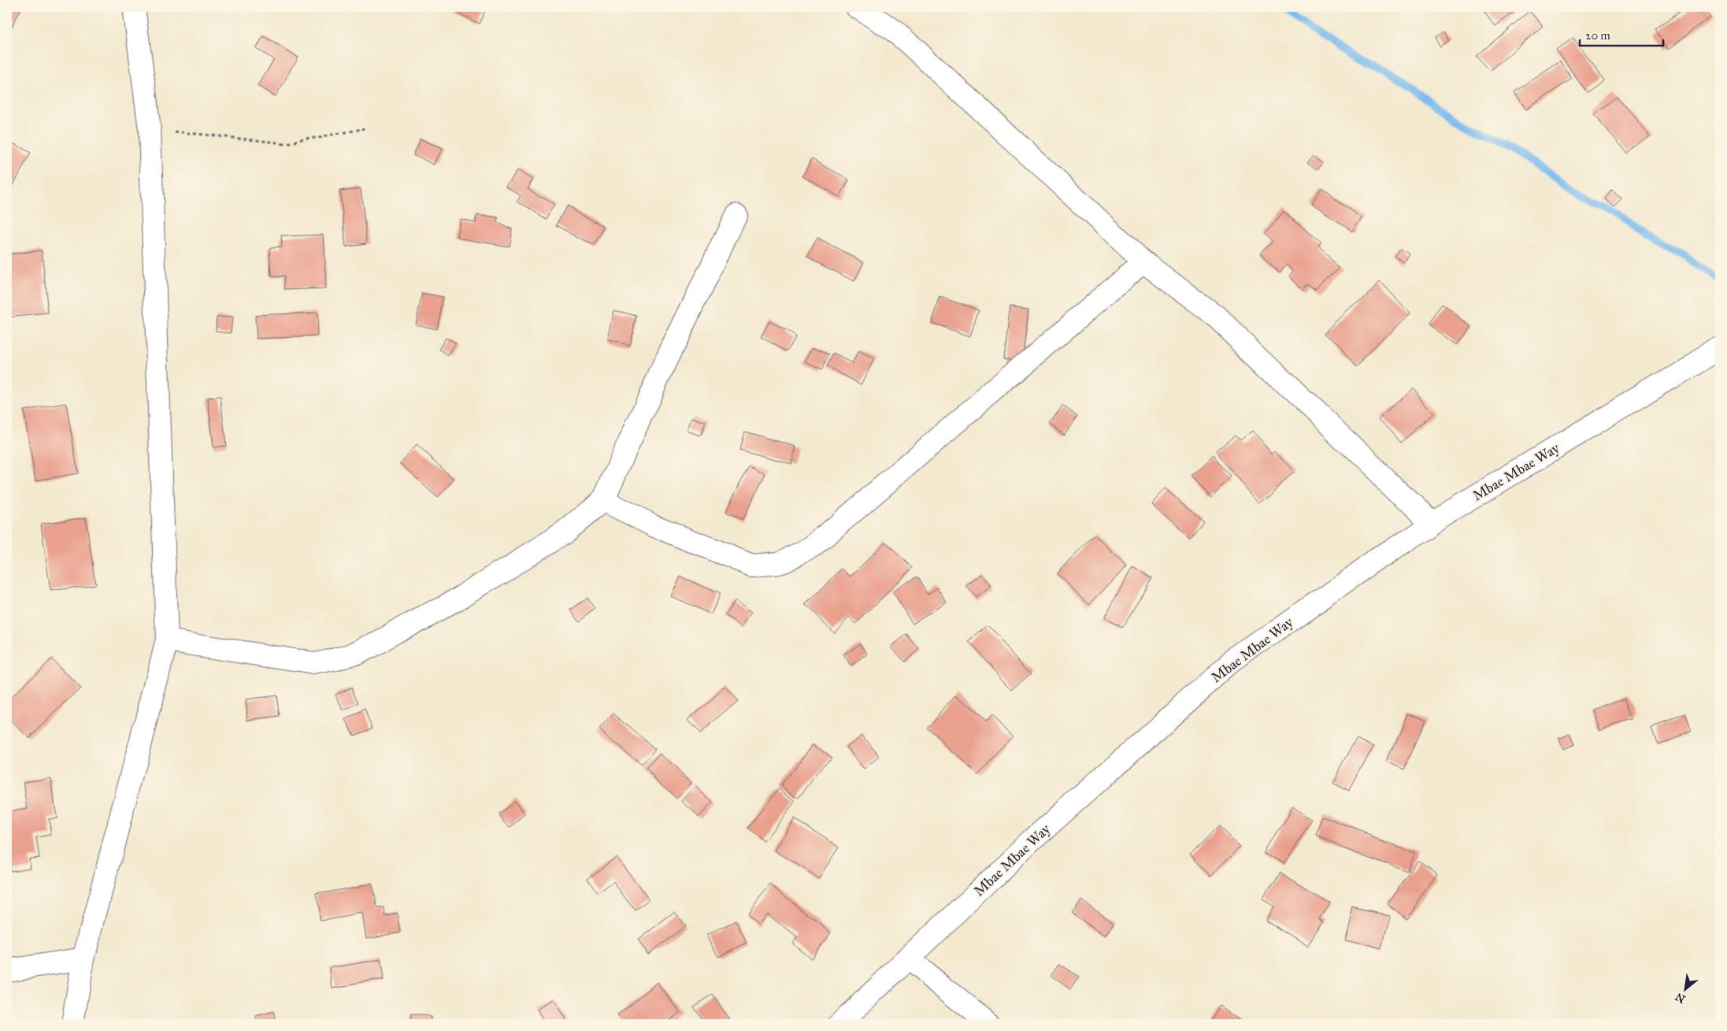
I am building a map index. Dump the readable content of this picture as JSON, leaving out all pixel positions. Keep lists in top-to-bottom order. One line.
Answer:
{"streets":{"street":["Mbae Mbae Way"]},"scale_bar":"20 m","north":"bottom left"}
